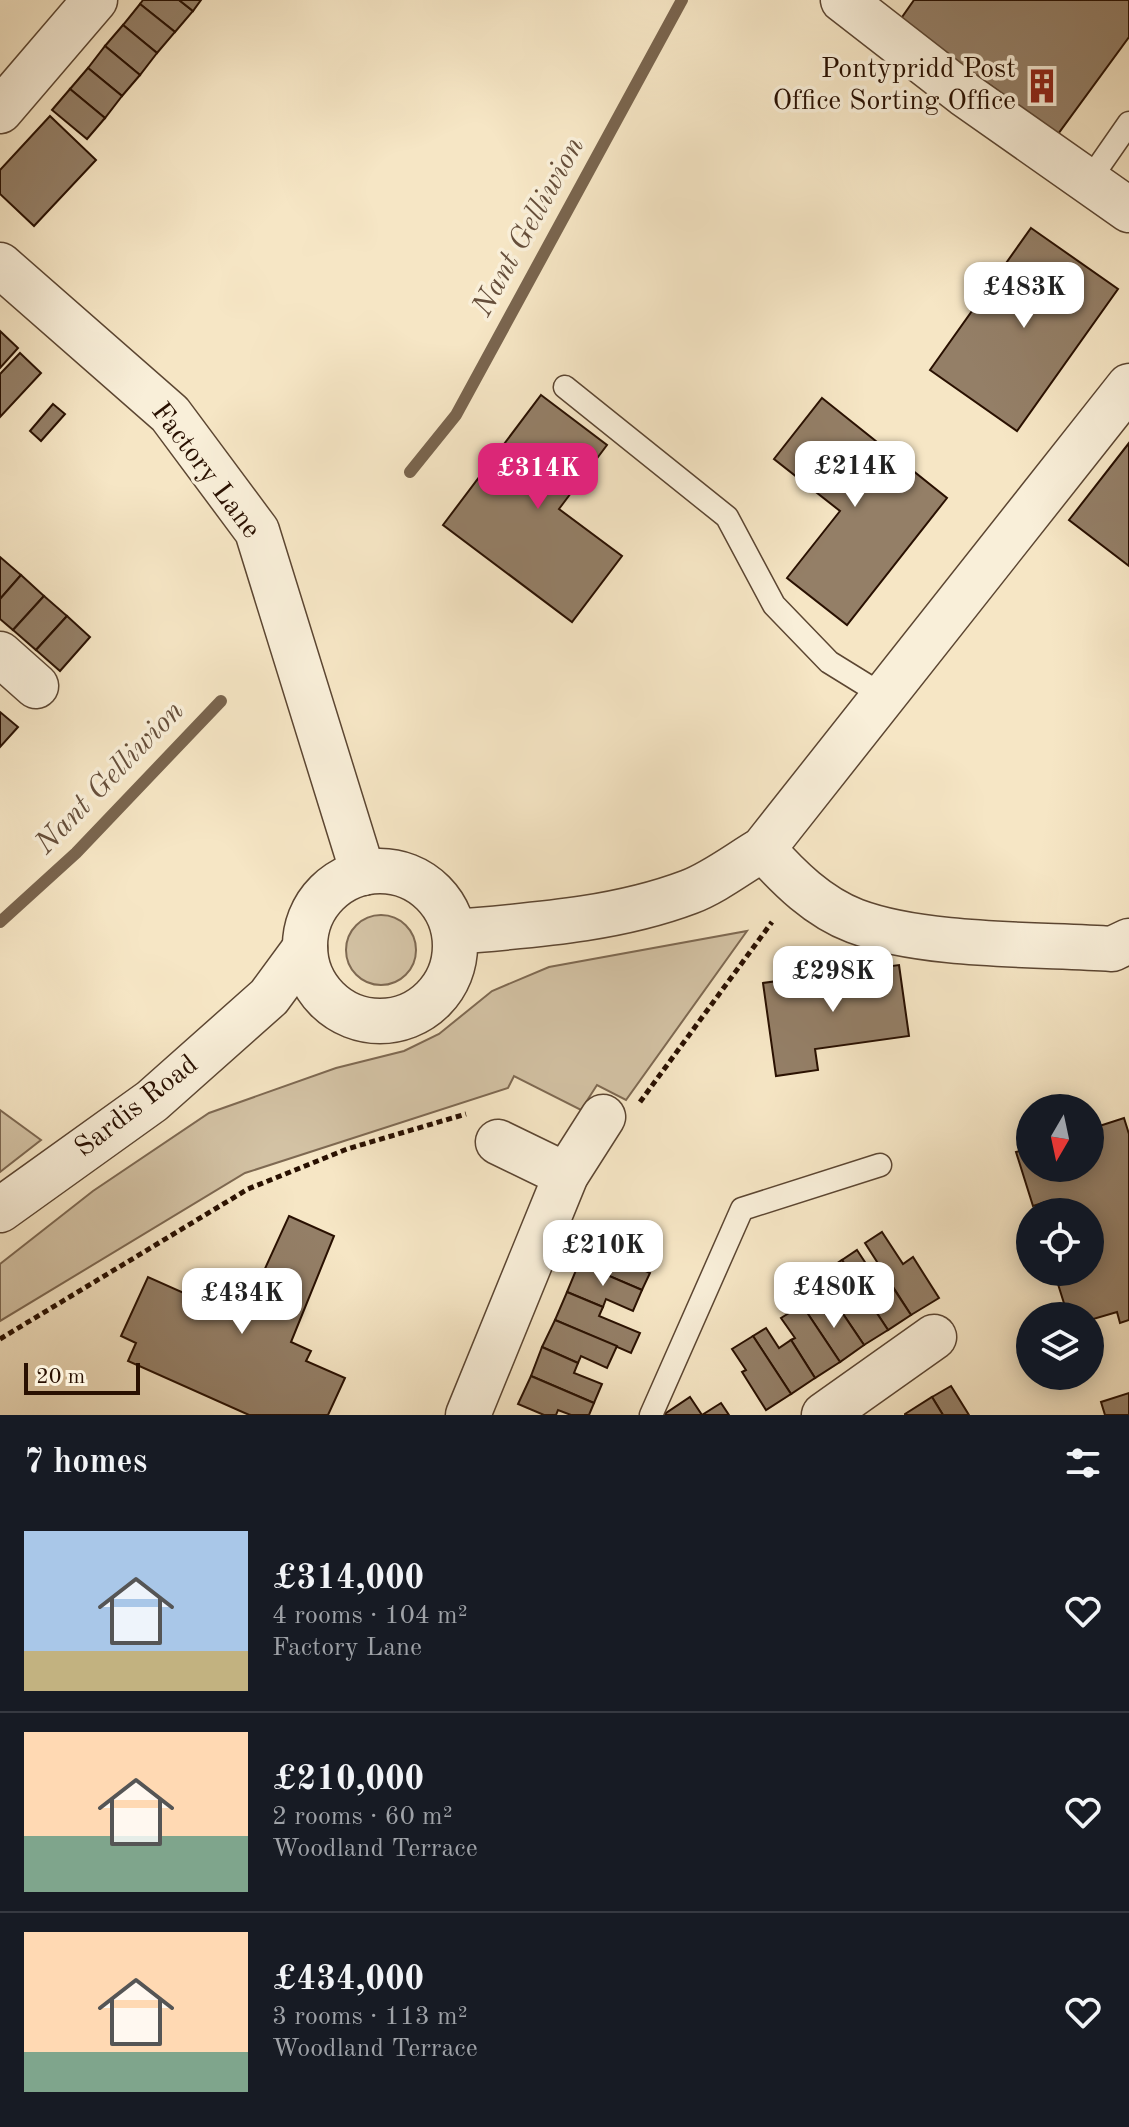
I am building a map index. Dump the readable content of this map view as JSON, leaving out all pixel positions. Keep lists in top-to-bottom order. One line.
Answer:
{"streets":{"street":["Factory Lane","Sardis Road"]},"crossings":[["Factory Lane","Sardis Road"]],"water":["Nant Gelliwion"],"places":{"building":["Pontypridd Post Office Sorting Office"]},"scale_bar":"20 m","north":"bottom","page":{"price":["£483K","£214K","£314K","£298K","£210K","£480K","£434K"],"scale":"20 m","heading":"7 homes","list":[{"name":"£314,000","note":"4 rooms · 104 m² · Factory Lane"},{"name":"£210,000","note":"2 rooms · 60 m² · Woodland Terrace"},{"name":"£434,000","note":"3 rooms · 113 m² · Woodland Terrace"}]}}
